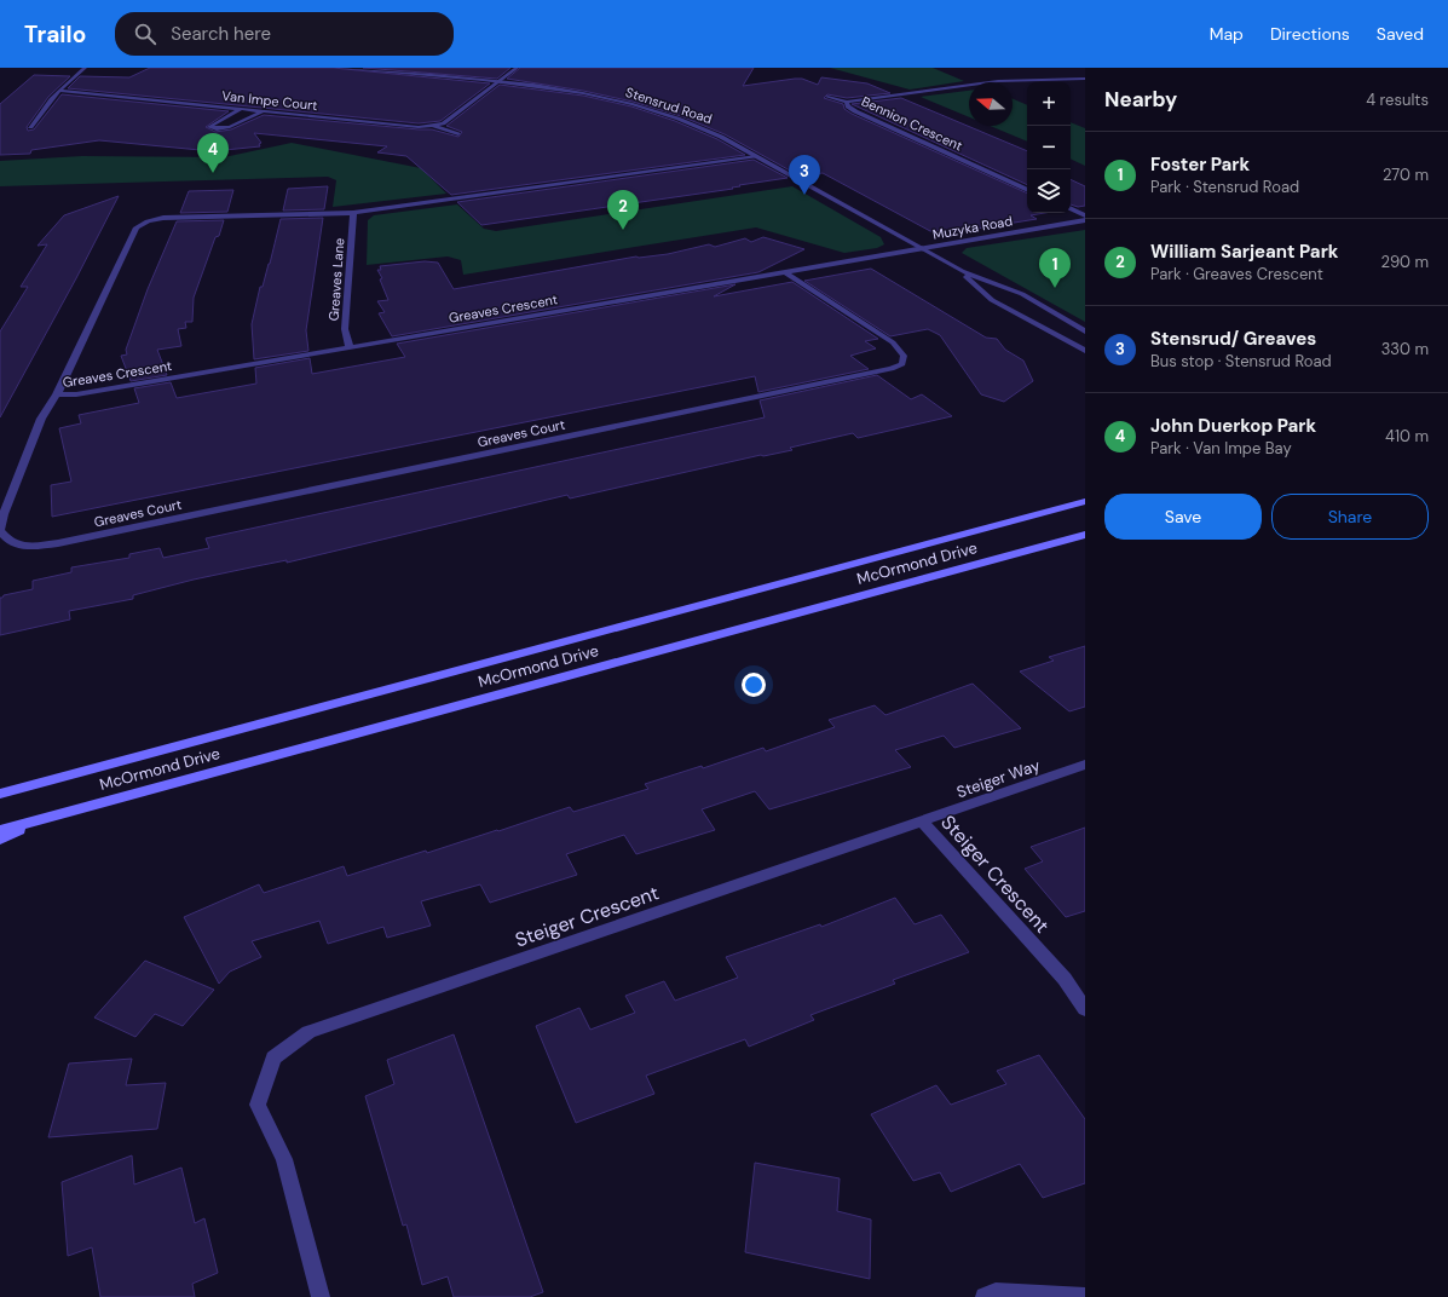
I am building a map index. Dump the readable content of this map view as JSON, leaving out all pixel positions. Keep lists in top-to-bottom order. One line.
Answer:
{"streets":{"main road":["McOrmond Drive"],"street":["Van Impe Court","Stensrud Road","Bennion Crescent","Muzyka Road","Greaves Lane","Greaves Crescent","Greaves Court","Steiger Way","Steiger Crescent"]},"crossings":[["Stensrud Road","Muzyka Road"],["Stensrud Road","Greaves Crescent"],["Muzyka Road","Greaves Crescent"],["Greaves Lane","Greaves Crescent"],["Greaves Crescent","Greaves Court"],["Steiger Way","Steiger Crescent"]],"north":"left","page":{"header":"Trailo","search":"Search here","nav":["Map","Directions","Saved"],"heading":["Nearby","4 results"],"map_buttons":["+","−"],"list":[{"mark":"1","name":"Foster Park","note":"Park · Stensrud Road","value":"270 m"},{"mark":"2","name":"William Sarjeant Park","note":"Park · Greaves Crescent","value":"290 m"},{"mark":"3","name":"Stensrud/ Greaves","note":"Bus stop · Stensrud Road","value":"330 m"},{"mark":"4","name":"John Duerkop Park","note":"Park · Van Impe Bay","value":"410 m"}],"pins":["4","3","2","1"],"buttons":["Save","Share"]}}
